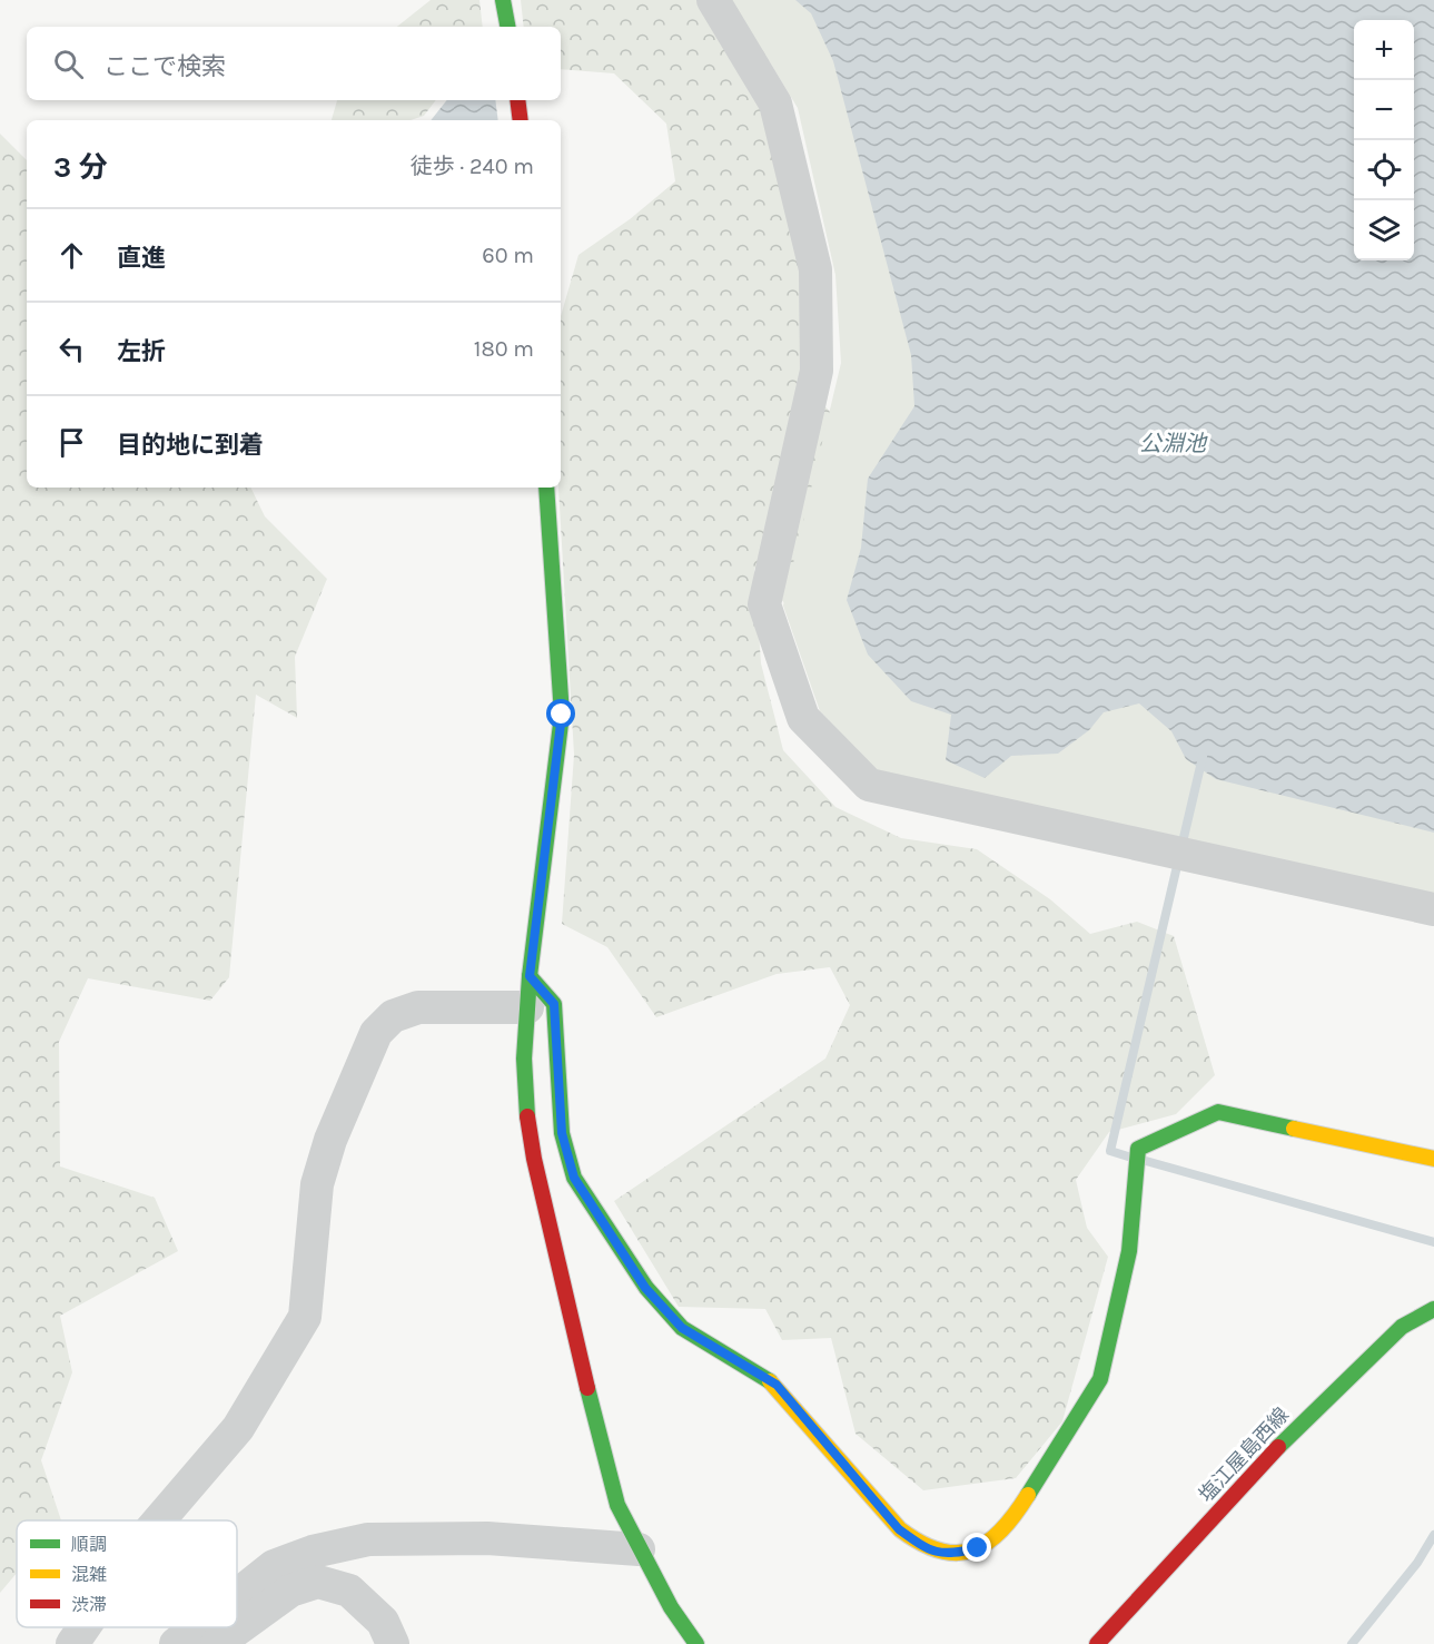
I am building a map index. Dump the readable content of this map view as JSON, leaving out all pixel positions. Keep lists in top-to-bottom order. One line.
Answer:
{"streets":{"street":["塩江屋島西線"]},"water":["公淵池"],"legend":["順調","混雑","渋滞"],"page":{"map_buttons":["+","−"],"search":"ここで検索","heading":["3 分","徒歩 · 240 m"],"list":[["直進","60 m"],["左折","180 m"],"目的地に到着"]}}
